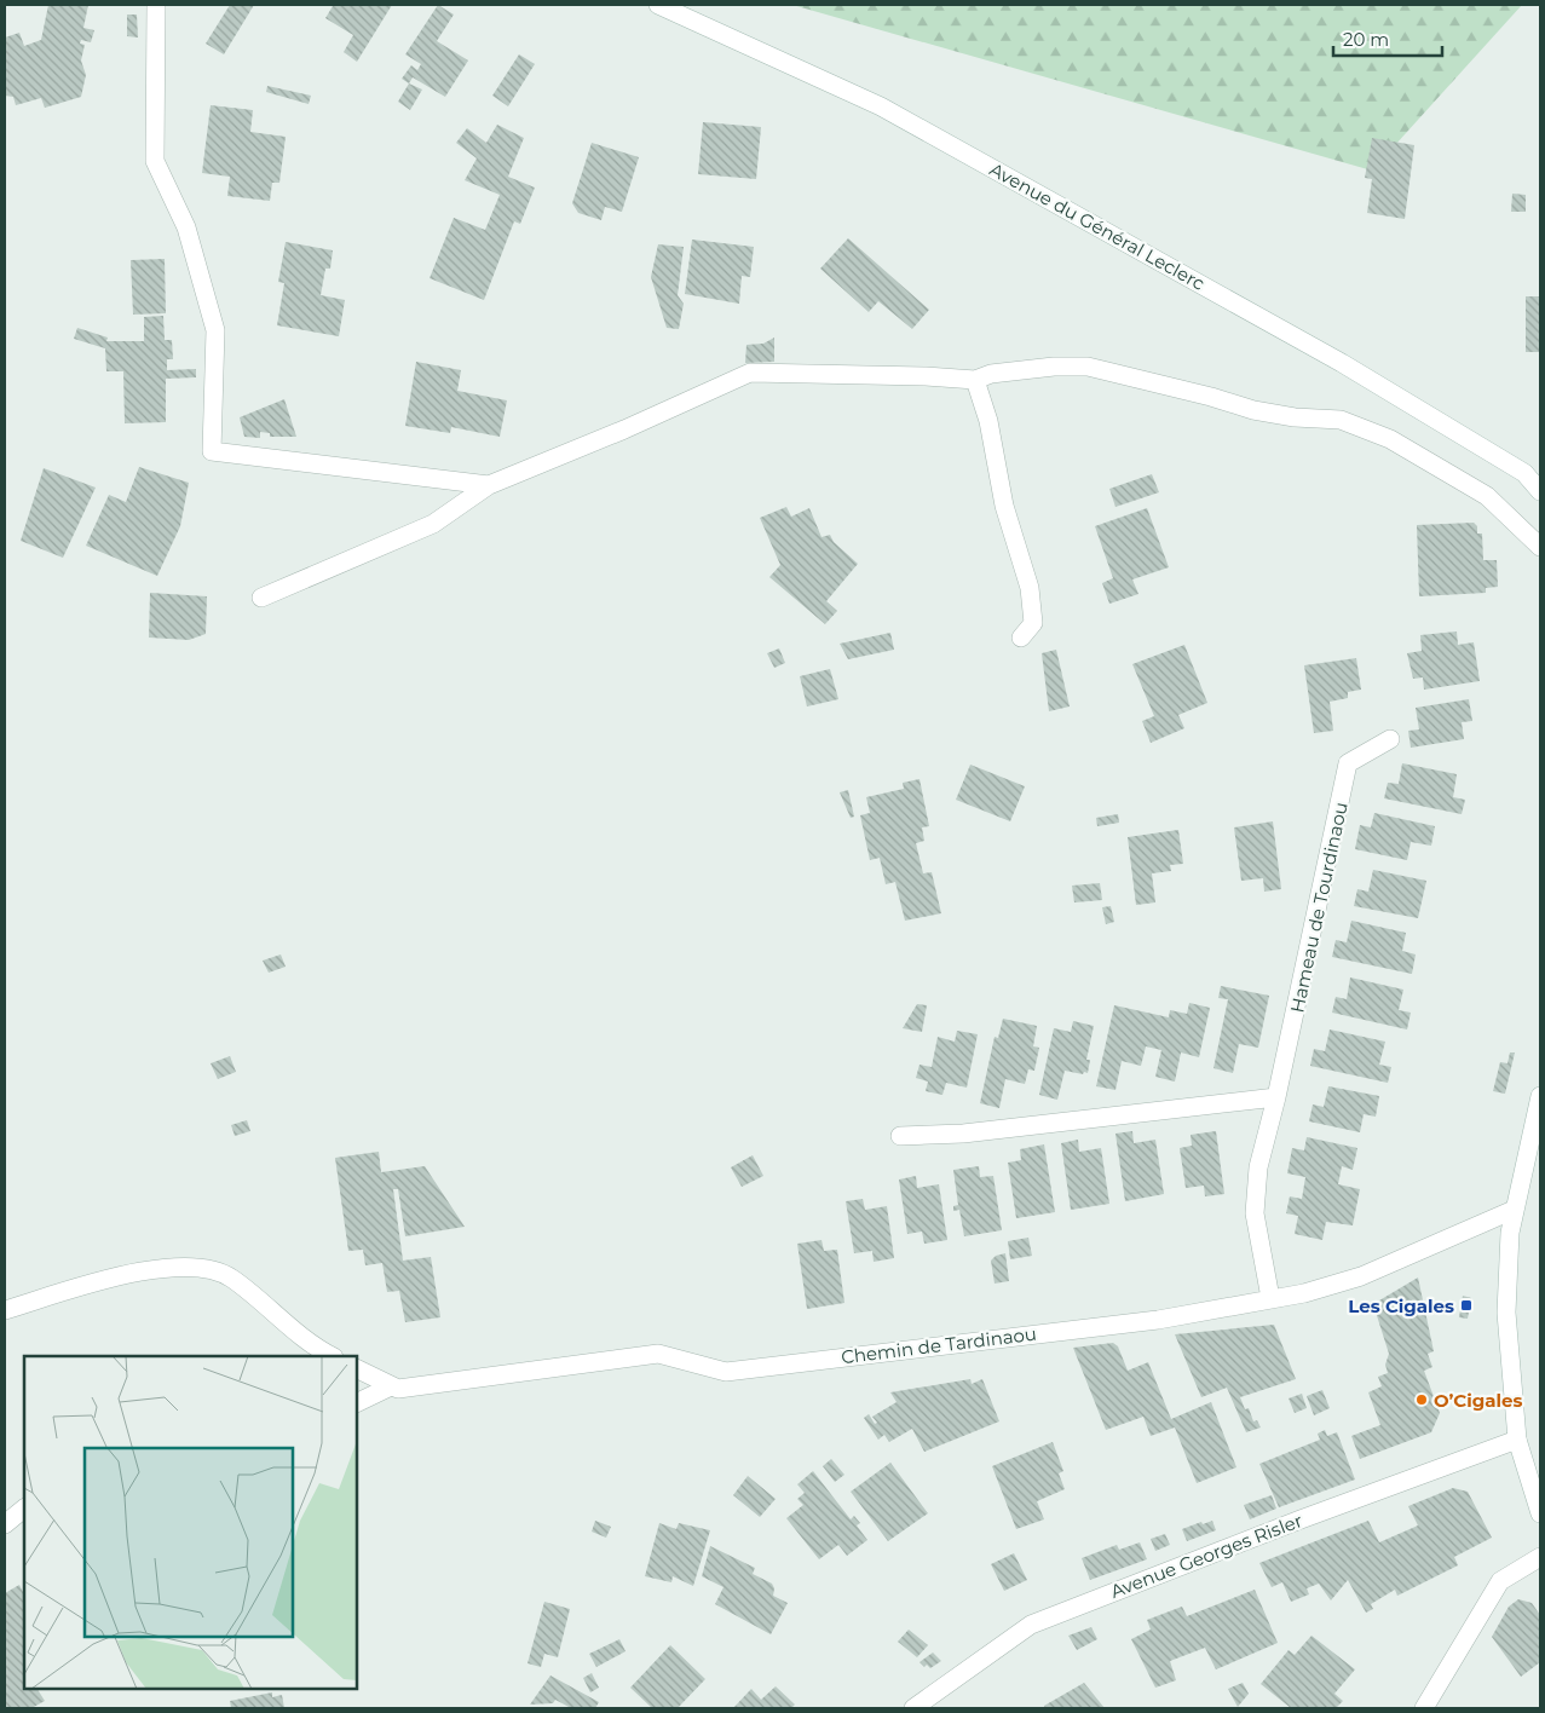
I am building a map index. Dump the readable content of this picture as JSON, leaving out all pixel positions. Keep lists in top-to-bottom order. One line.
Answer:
{"streets":{"street":["Avenue du Général Leclerc","Hameau de Tourdinaou","Chemin de Tardinaou","Avenue Georges Risler"]},"crossings":[["Hameau de Tourdinaou","Chemin de Tardinaou"]],"places":{"transit":["Les Cigales"],"other":["O’Cigales"]},"scale_bar":"20 m"}
